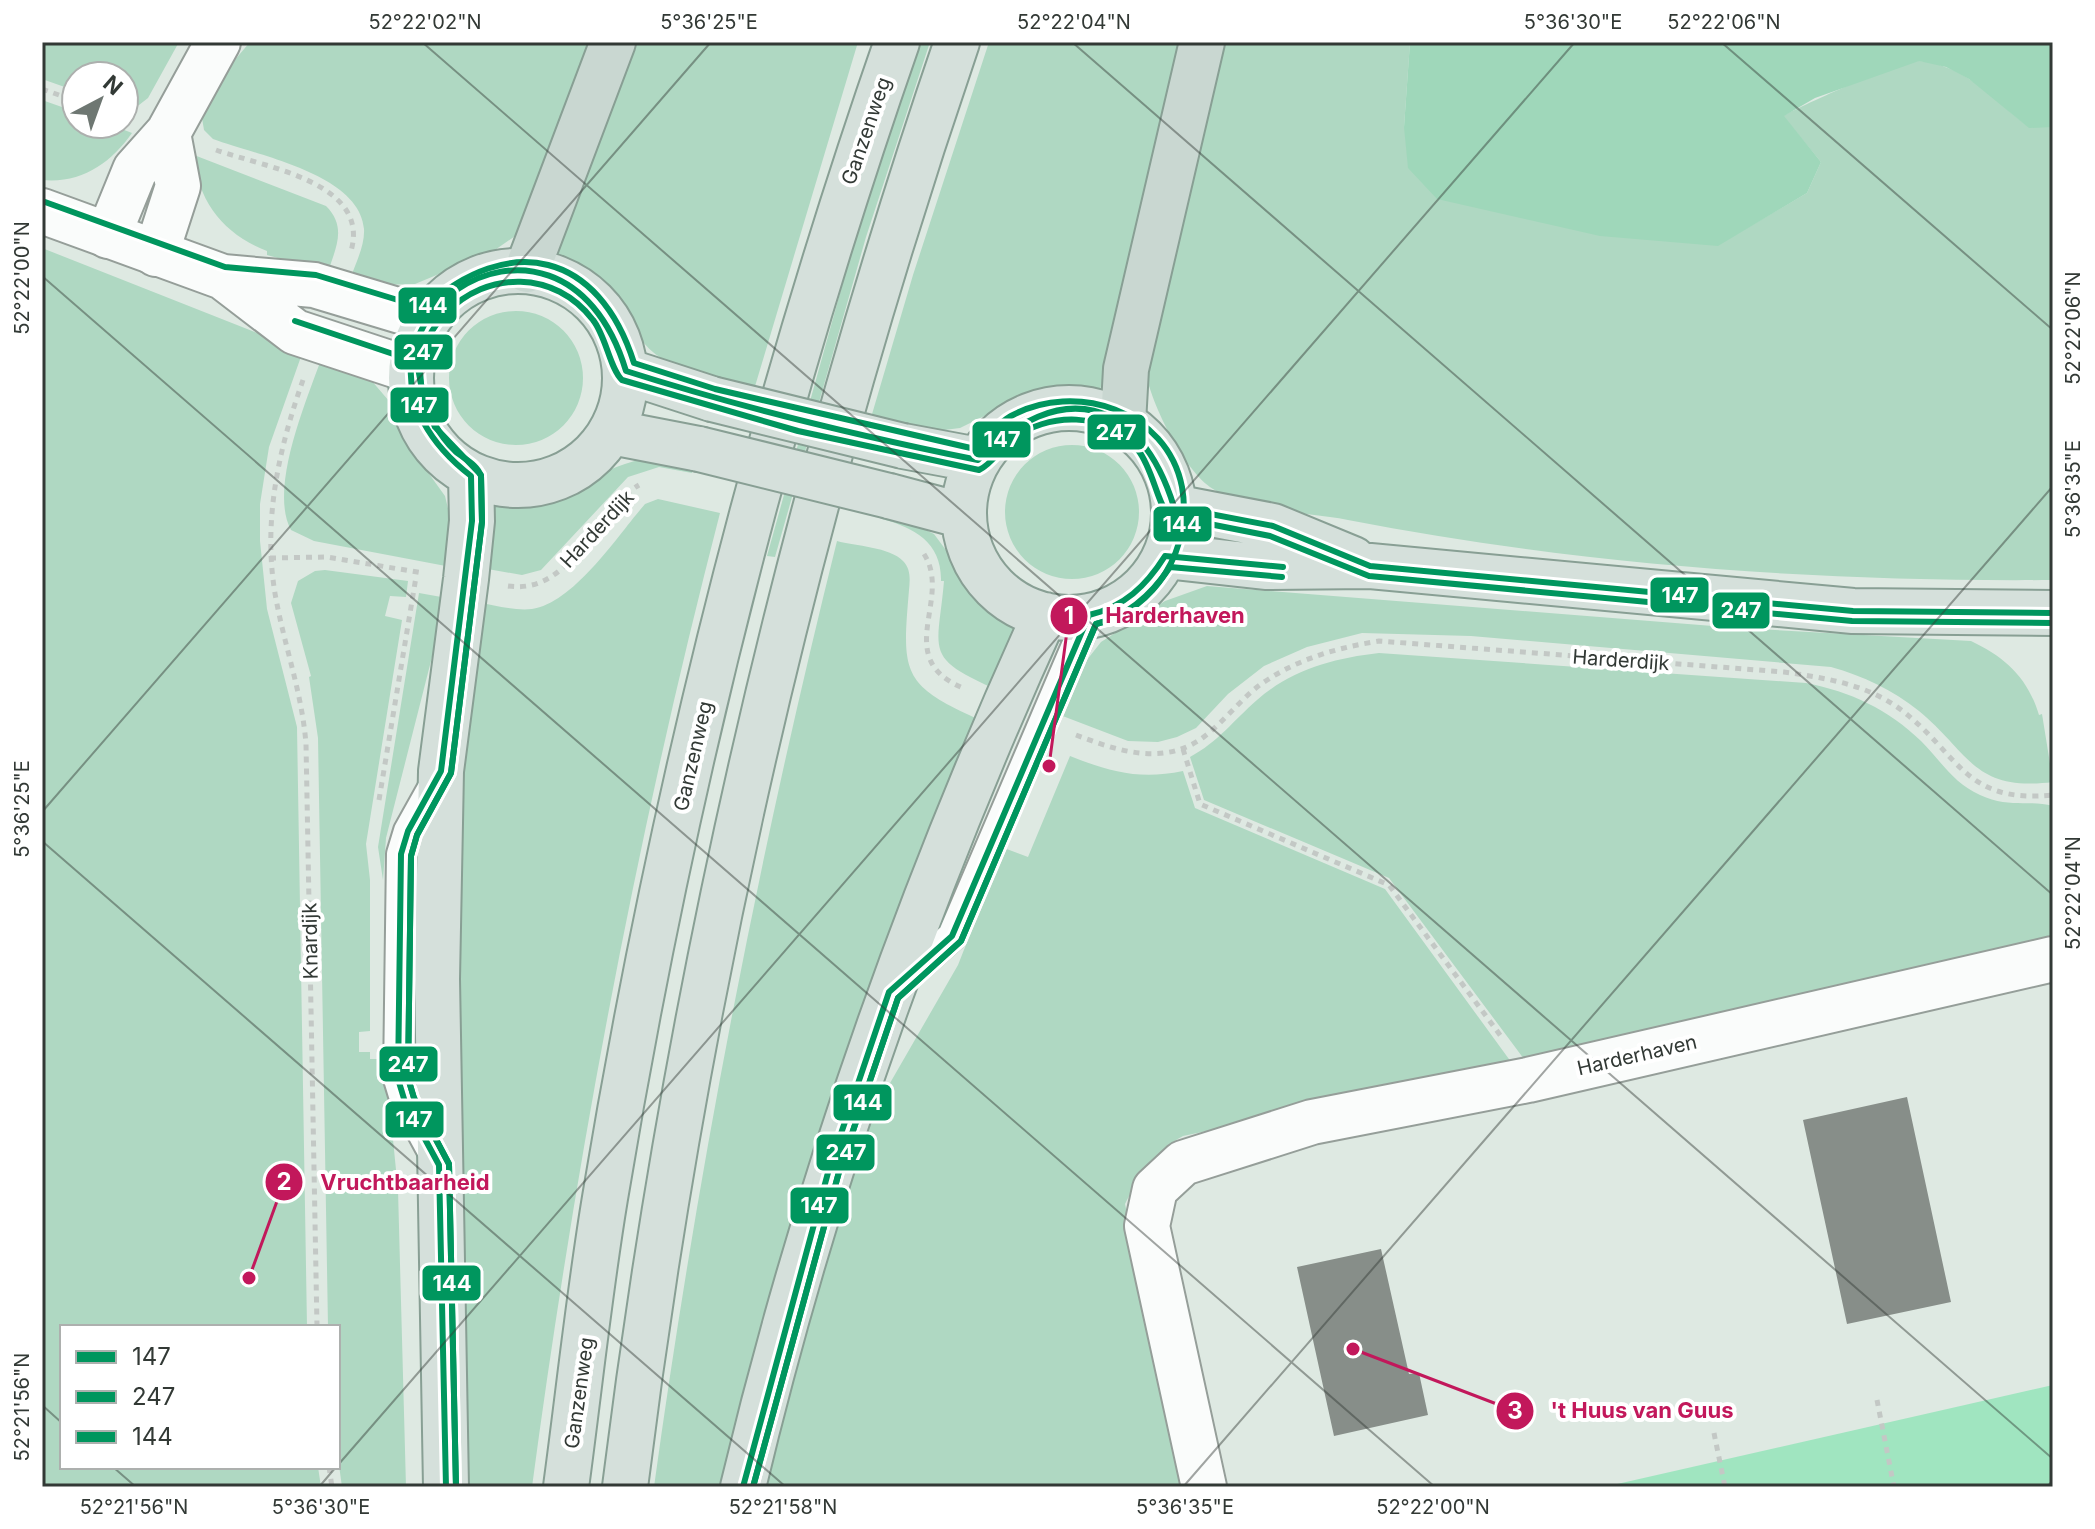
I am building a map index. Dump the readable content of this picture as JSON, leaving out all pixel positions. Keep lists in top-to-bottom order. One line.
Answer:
{"streets":{"main road":["Ganzenweg"],"street":["Harderhaven"],"path":["Harderdijk","Knardijk"]},"crossings":[["Harderdijk","Knardijk"],["Harderdijk","Harderhaven"]],"places":["Harderhaven","Vruchtbaarheid","'t Huus van Guus"],"lines":["transit line 144","transit line 147","transit line 247"],"legend":["147","247","144"],"north":"top right","coordinates":["52°22'02\"N","5°36'25\"E","52°22'04\"N","5°36'30\"E","52°22'06\"N","52°22'00\"N","5°36'35\"E","52°21'56\"N","52°21'58\"N"]}
